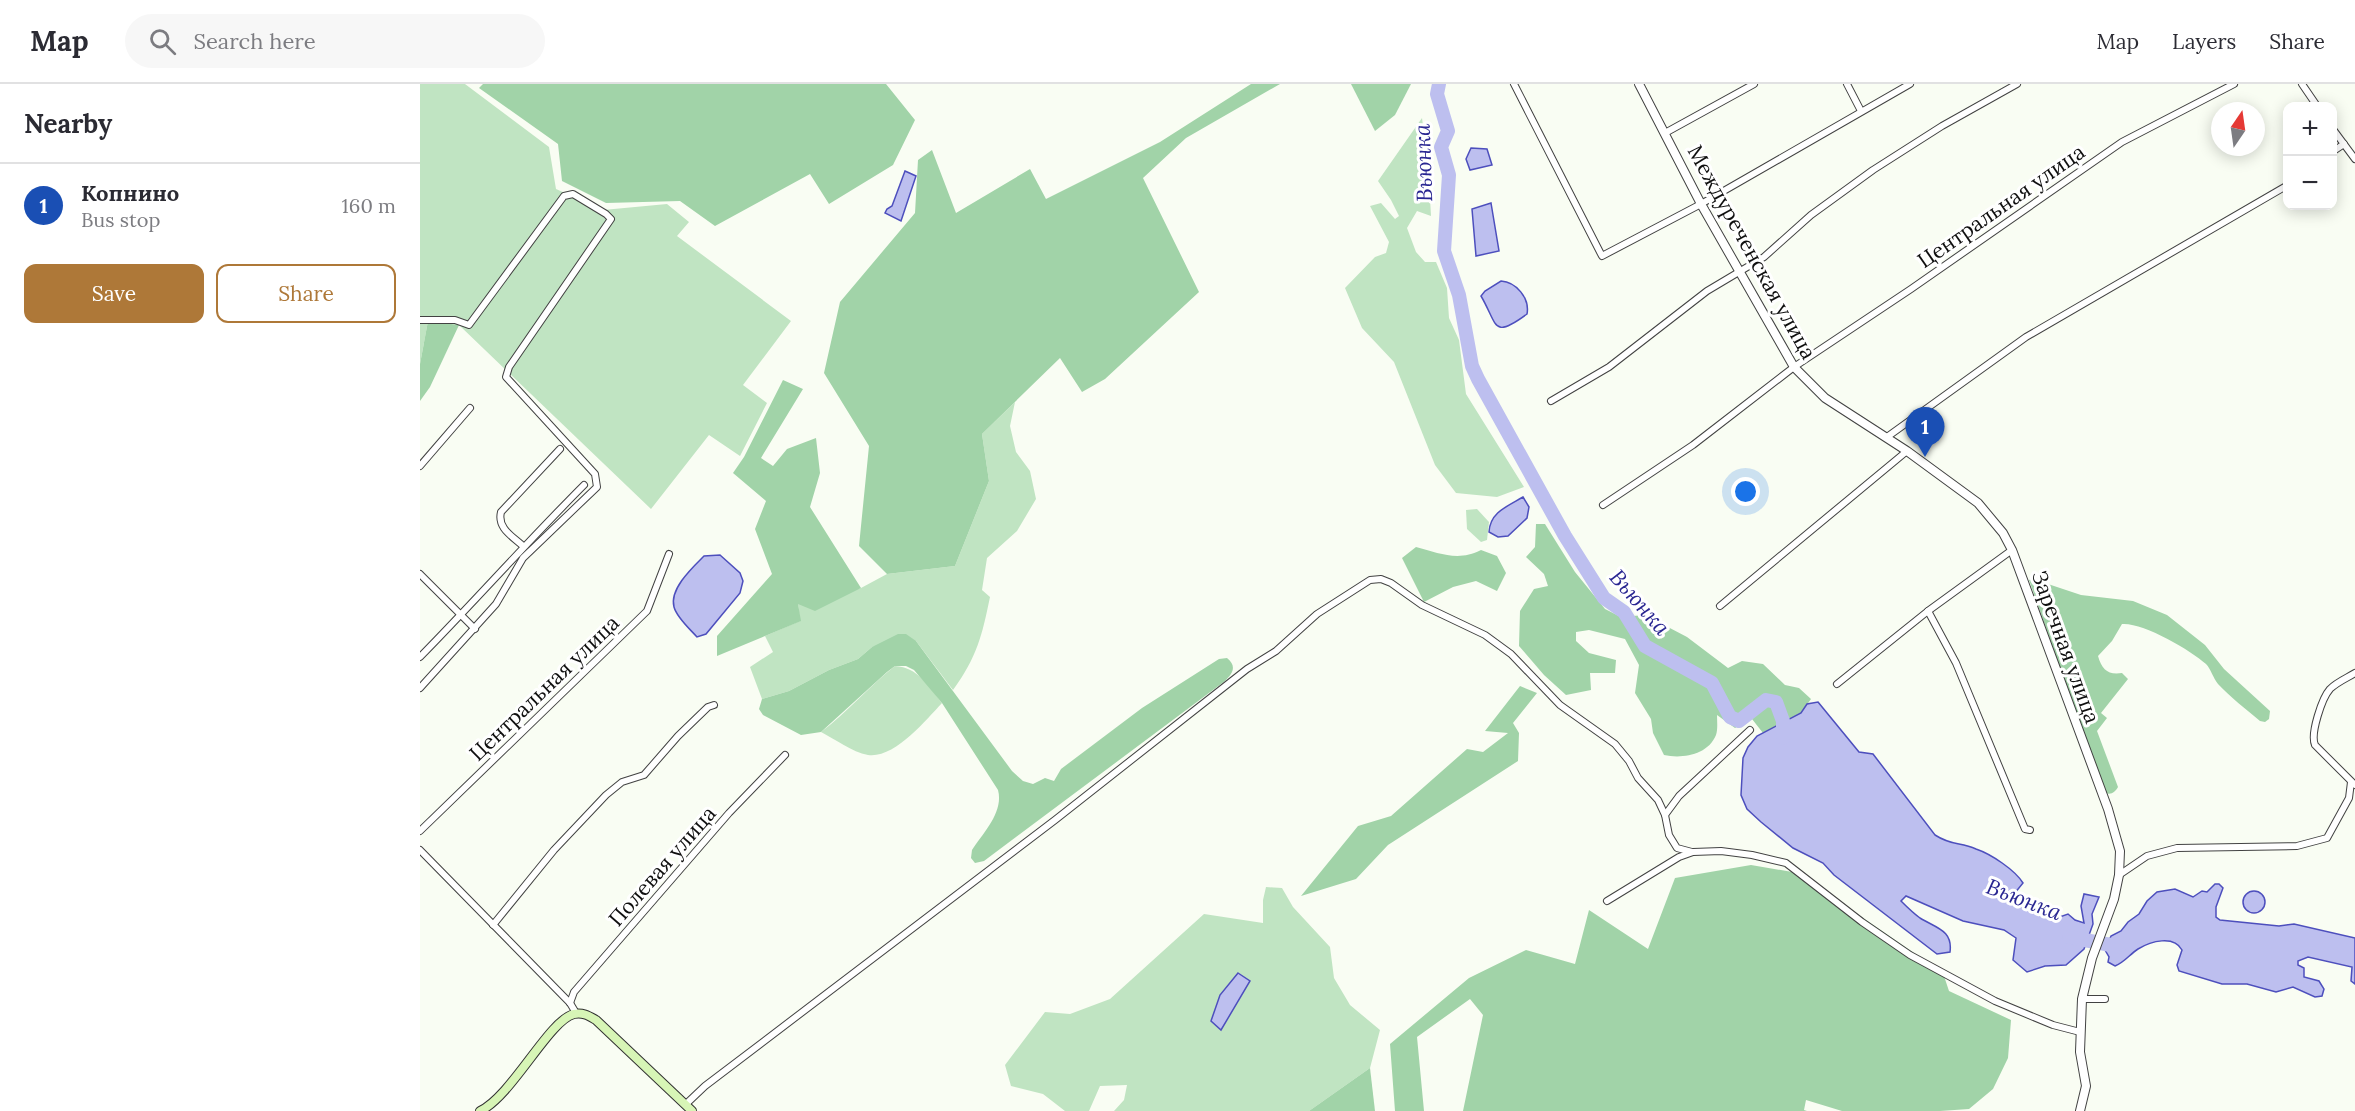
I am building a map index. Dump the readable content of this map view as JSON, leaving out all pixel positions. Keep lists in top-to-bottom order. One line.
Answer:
{"streets":{"street":["Центральная улица","Междуреченская улица","Заречная улица","Полевая улица"]},"crossings":[["Центральная улица","Междуреченская улица"],["Междуреченская улица","Заречная улица"]],"water":["Вьюнка"],"north":"top","page":{"header":"Map","search":"Search here","nav":["Map","Layers","Share"],"heading":"Nearby","map_buttons":["+","−"],"list":[{"mark":"1","name":"Копнино","note":"Bus stop","value":"160 m"}],"buttons":["Save","Share"],"pins":"1"}}
